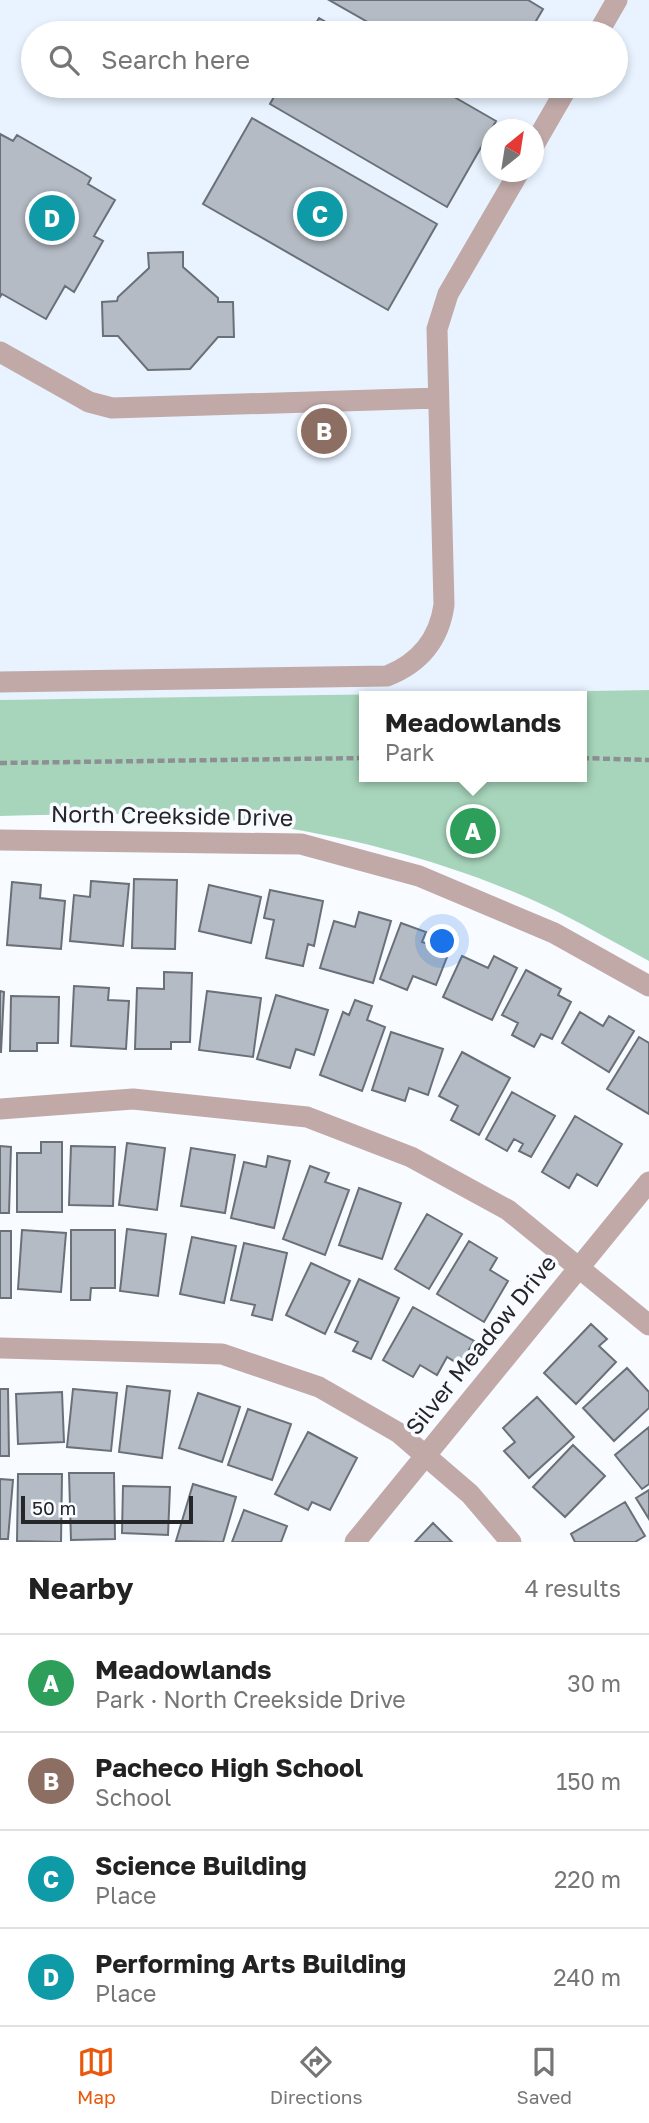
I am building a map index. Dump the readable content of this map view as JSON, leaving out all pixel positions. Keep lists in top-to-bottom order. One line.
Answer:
{"streets":{"street":["North Creekside Drive","Silver Meadow Drive"]},"scale_bar":"50 m","north":"top right","page":{"search":"Search here","pins":["C","D","B","A"],"popup":["Meadowlands","Park"],"scale":"50 m","heading":["Nearby","4 results"],"list":[{"mark":"A","name":"Meadowlands","note":"Park · North Creekside Drive","value":"30 m"},{"mark":"B","name":"Pacheco High School","note":"School","value":"150 m"},{"mark":"C","name":"Science Building","note":"Place","value":"220 m"},{"mark":"D","name":"Performing Arts Building","note":"Place","value":"240 m"}],"nav":["Map","Directions","Saved"]}}
